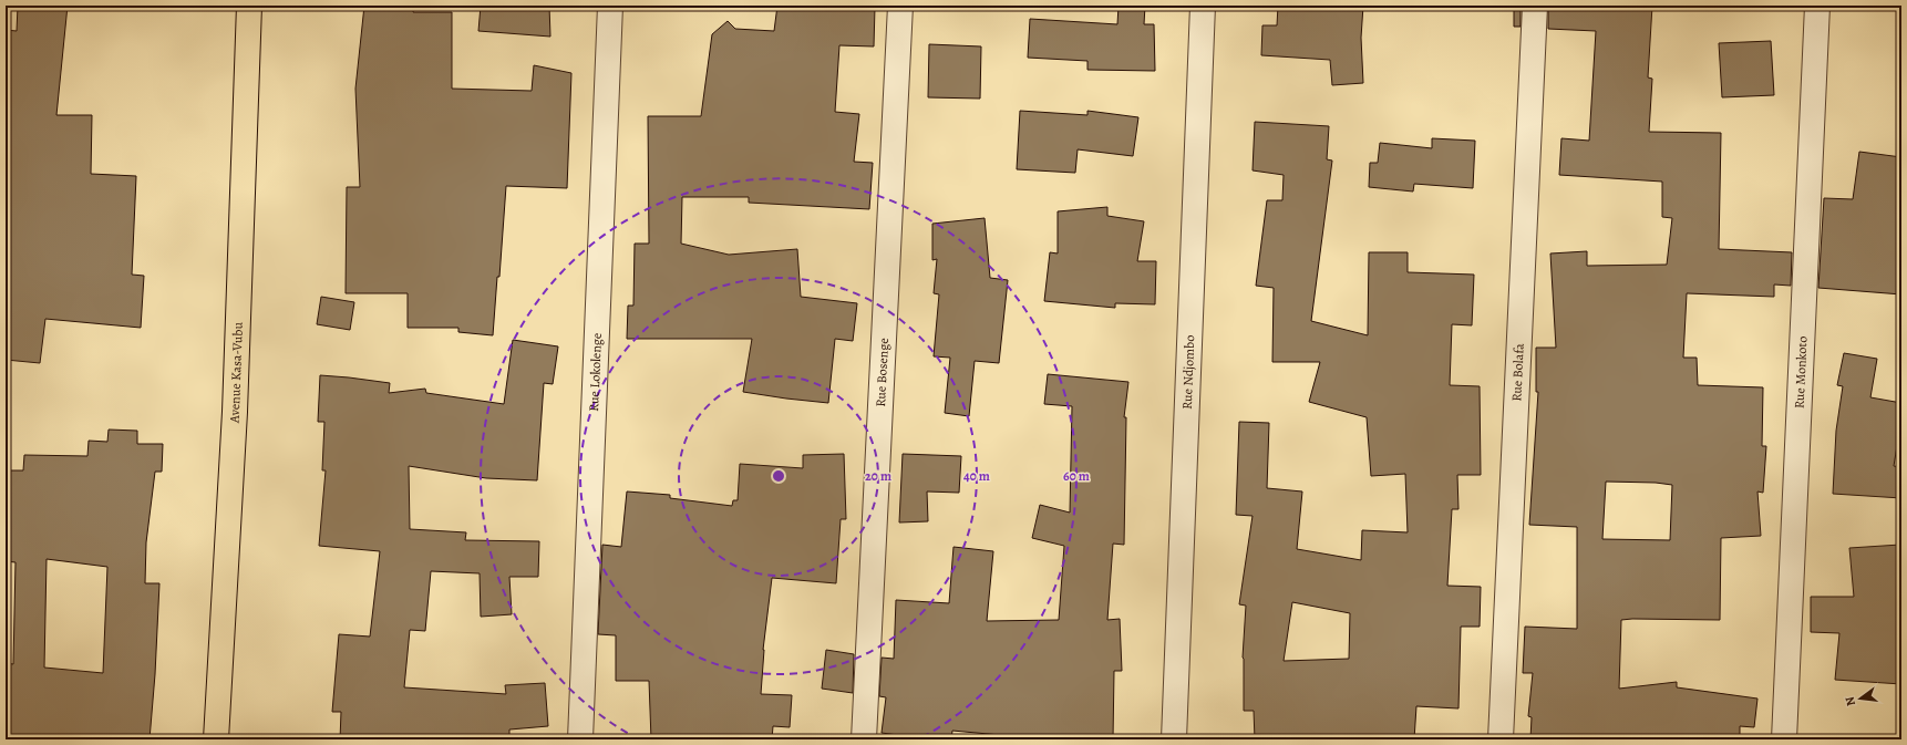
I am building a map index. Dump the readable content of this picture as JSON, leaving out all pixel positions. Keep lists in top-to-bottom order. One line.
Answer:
{"streets":{"main road":["Avenue Kasa-Vubu"],"street":["Rue Lokolenge","Rue Ndjombo","Rue Bolafa","Rue Monkoto","Rue Bosenge"]},"north":"left","rings":["20 m","40 m","60 m"]}
